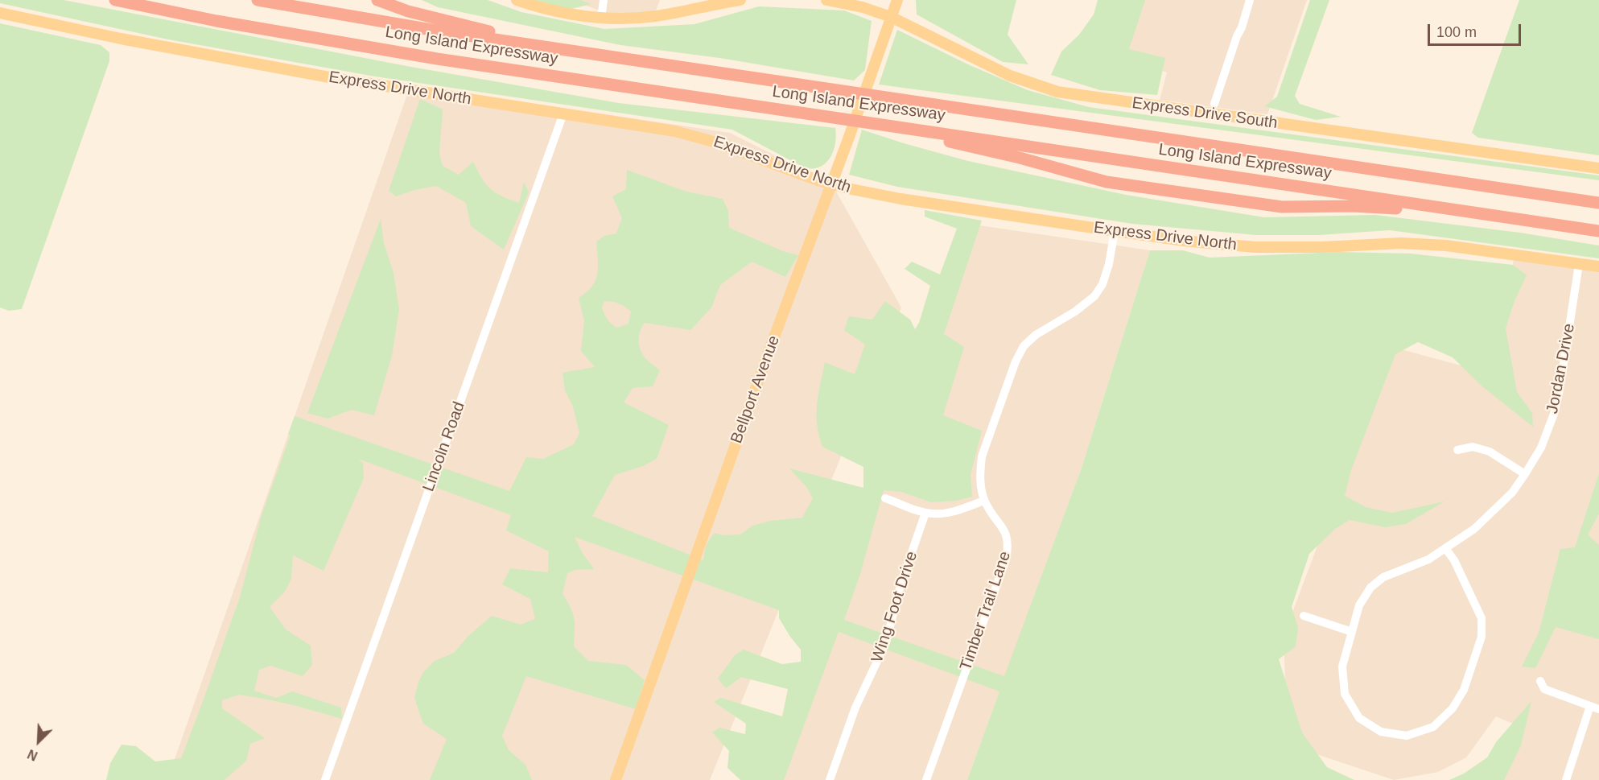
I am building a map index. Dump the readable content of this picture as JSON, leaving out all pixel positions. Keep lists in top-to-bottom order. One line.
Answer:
{"streets":{"highway":["Long Island Expressway"],"main road":["Express Drive North","Express Drive South","Bellport Avenue"],"street":["Jordan Drive","Lincoln Road","Wing Foot Drive","Timber Trail Lane"]},"crossings":[["Express Drive North","Jordan Drive"],["Express Drive North","Bellport Avenue"],["Express Drive North","Lincoln Road"],["Express Drive North","Timber Trail Lane"],["Express Drive South","Bellport Avenue"]],"scale_bar":"100 m","north":"bottom left"}
